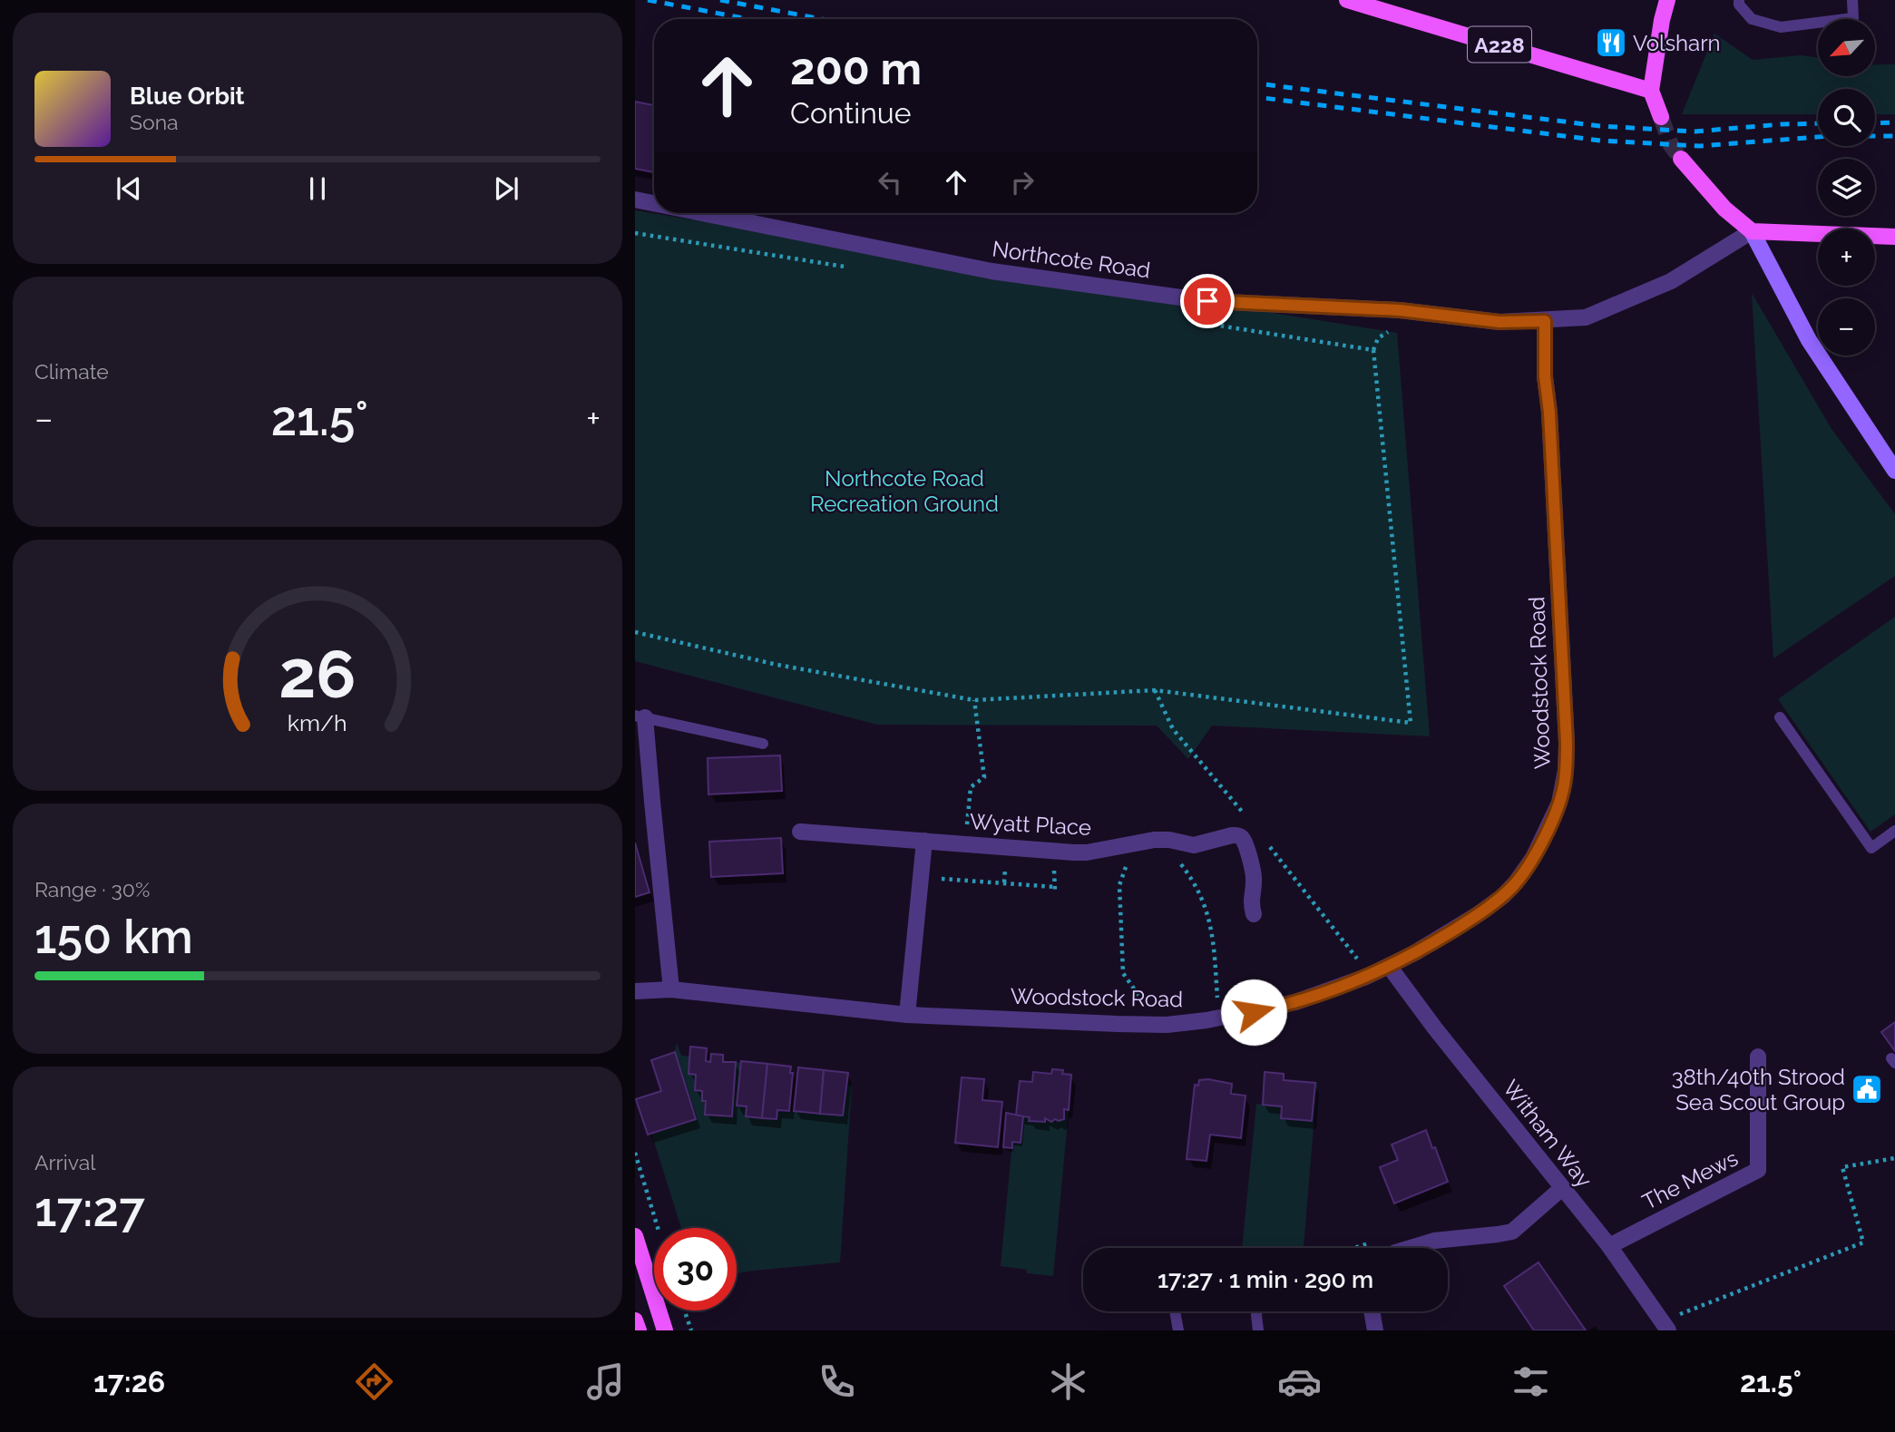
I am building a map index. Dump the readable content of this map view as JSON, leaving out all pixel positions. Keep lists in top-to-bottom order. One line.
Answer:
{"streets":{"main road":["A228"],"street":["Northcote Road","Woodstock Road","Wyatt Place","Witham Way","The Mews"]},"crossings":[["Northcote Road","Woodstock Road"],["Woodstock Road","Witham Way"],["Witham Way","The Mews"]],"parks":["Northcote Road Recreation Ground"],"places":{"restaurant":["Volsharn"],"public building":["38th/40th Strood Sea Scout Group"]},"north":"bottom left","page":{"map_buttons":["+","−"],"turn":["200 m","Continue"],"song":["Blue Orbit","Sona"],"tile":["Climate",["Range · 30%","150 km"],["Arrival","17:27"]],"heat":["−","21.5°","+"],"limit":"30","trip":"17:27 · 1 min · 290 m","tabs":["17:26","21.5°"],"gauge":["26","km/h"]}}
